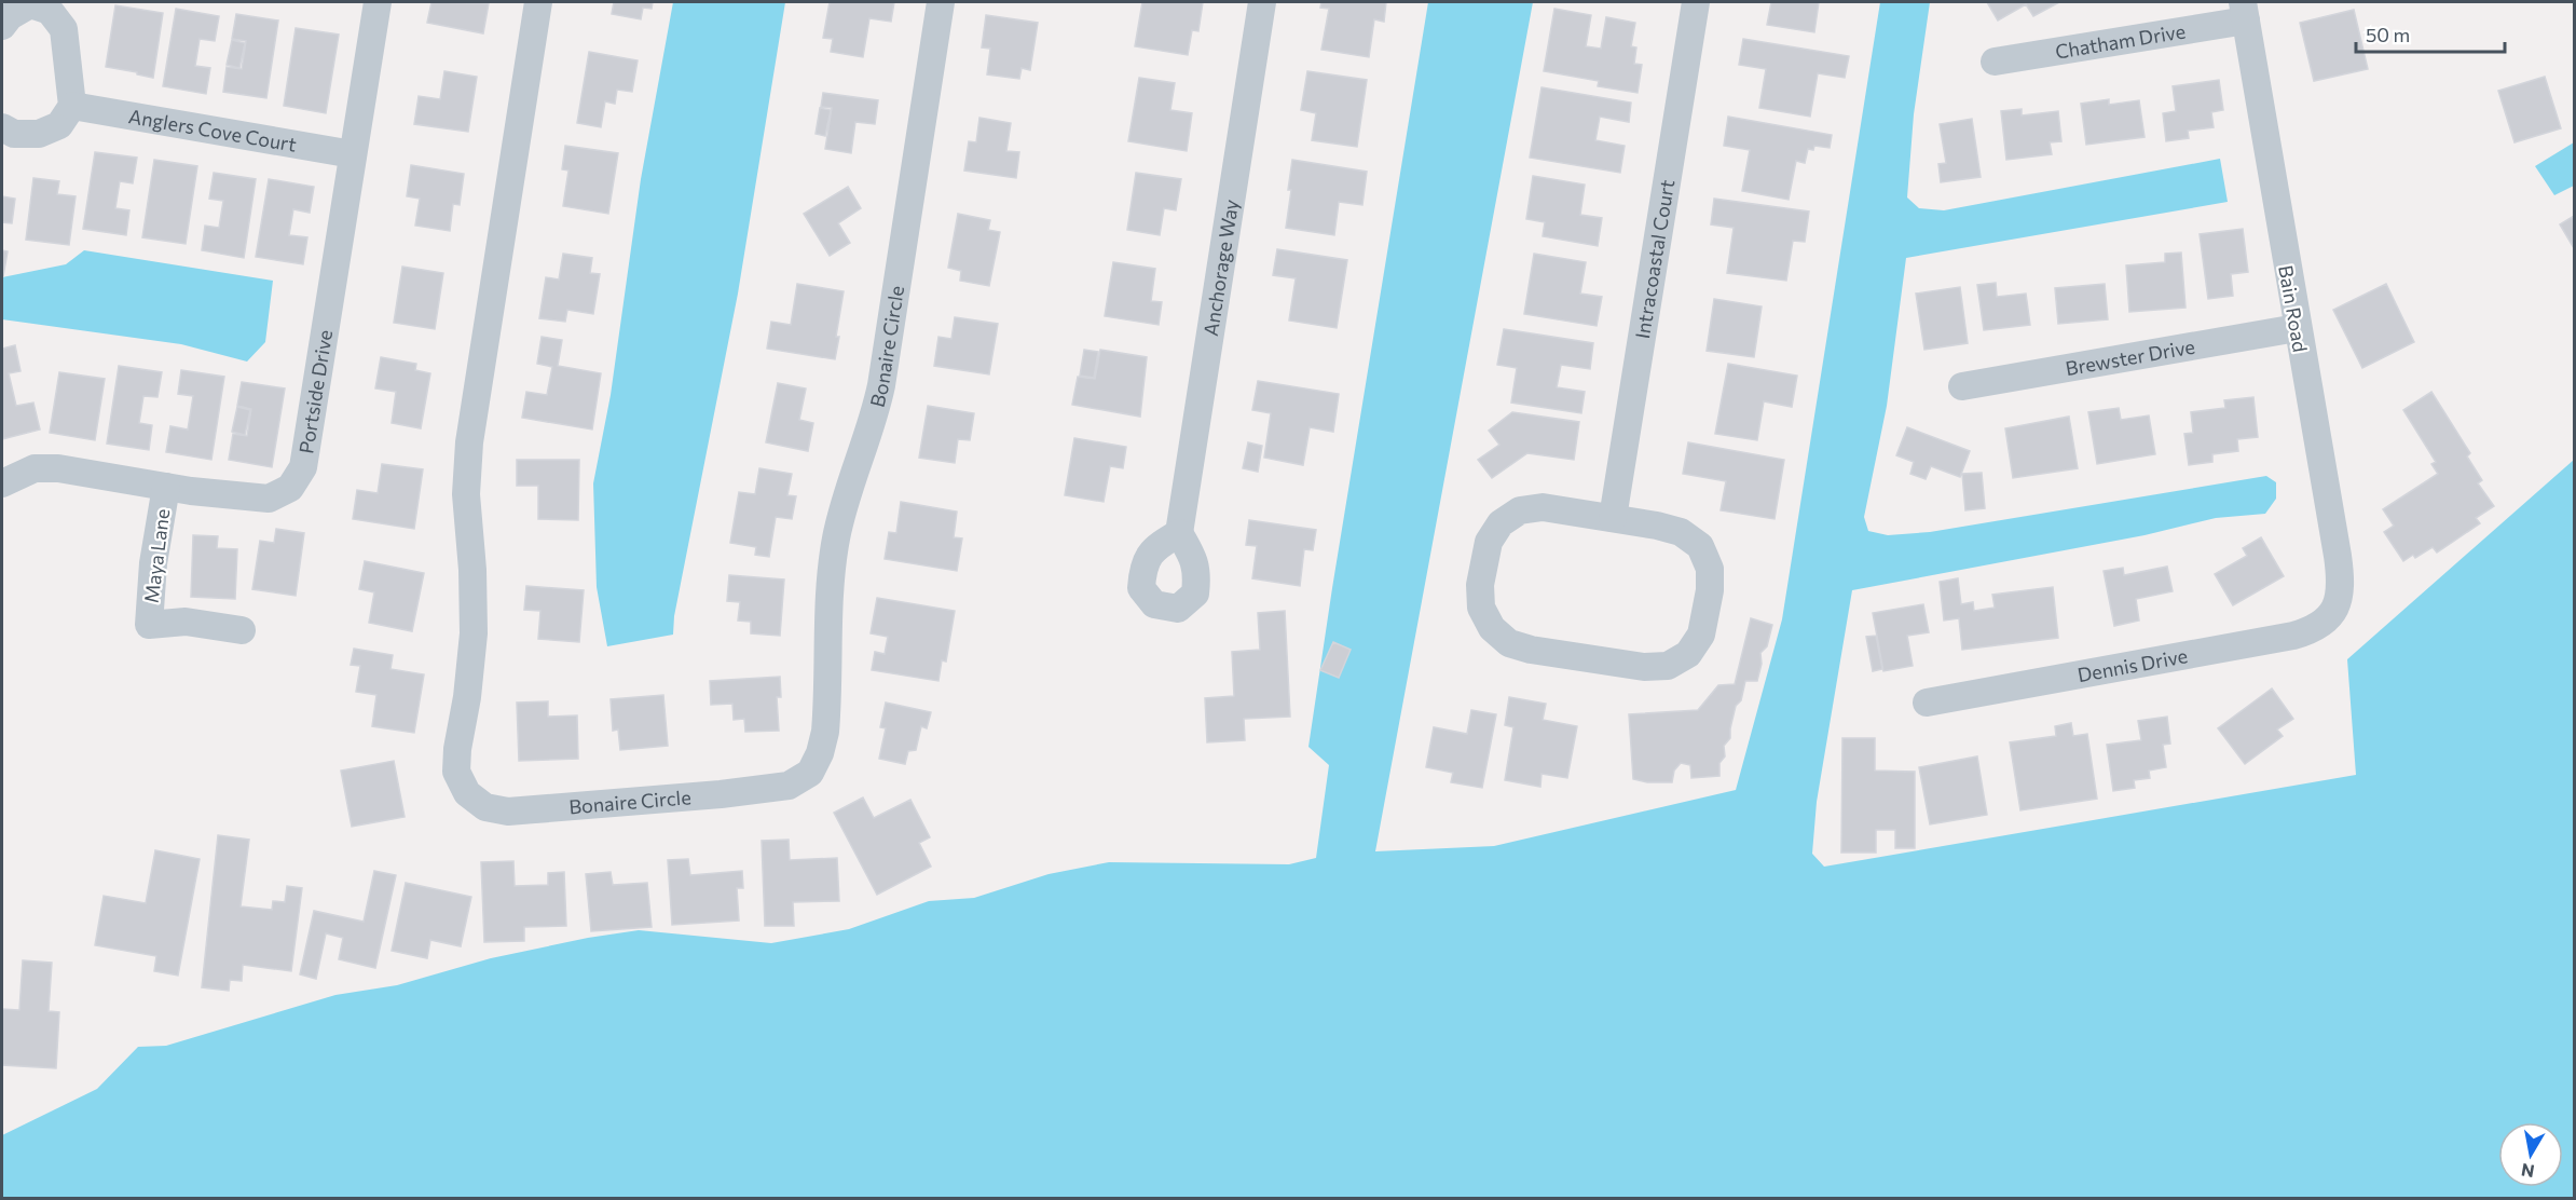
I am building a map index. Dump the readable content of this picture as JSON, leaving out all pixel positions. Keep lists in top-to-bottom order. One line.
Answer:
{"streets":{"street":["Chatham Drive","Anglers Cove Court","Intracoastal Court","Anchorage Way","Bain Road","Bonaire Circle","Brewster Drive","Portside Drive","Maya Lane","Dennis Drive"]},"crossings":[["Chatham Drive","Bain Road"],["Anglers Cove Court","Portside Drive"],["Bain Road","Brewster Drive"],["Bain Road","Dennis Drive"],["Portside Drive","Maya Lane"]],"scale_bar":"50 m","north":"bottom"}
